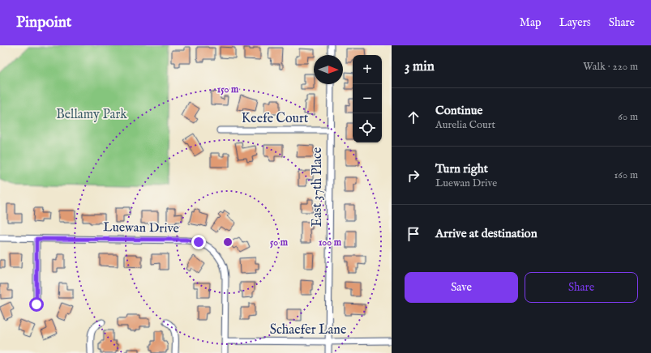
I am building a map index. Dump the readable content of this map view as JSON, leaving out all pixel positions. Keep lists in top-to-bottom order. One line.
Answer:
{"streets":{"street":["Keefe Court","East 37th Place","Luewan Drive","Schaefer Lane"]},"crossings":[["Keefe Court","East 37th Place"],["East 37th Place","Schaefer Lane"],["Luewan Drive","Schaefer Lane"]],"parks":["Bellamy Park"],"north":"right","page":{"header":"Pinpoint","nav":["Map","Layers","Share"],"heading":["3 min","Walk · 220 m"],"map_buttons":["+","−"],"list":[["Continue","Aurelia Court","60 m"],["Turn right","Luewan Drive","160 m"],"Arrive at destination"],"buttons":["Save","Share"]},"rings":["150 m","50 m","100 m"]}
